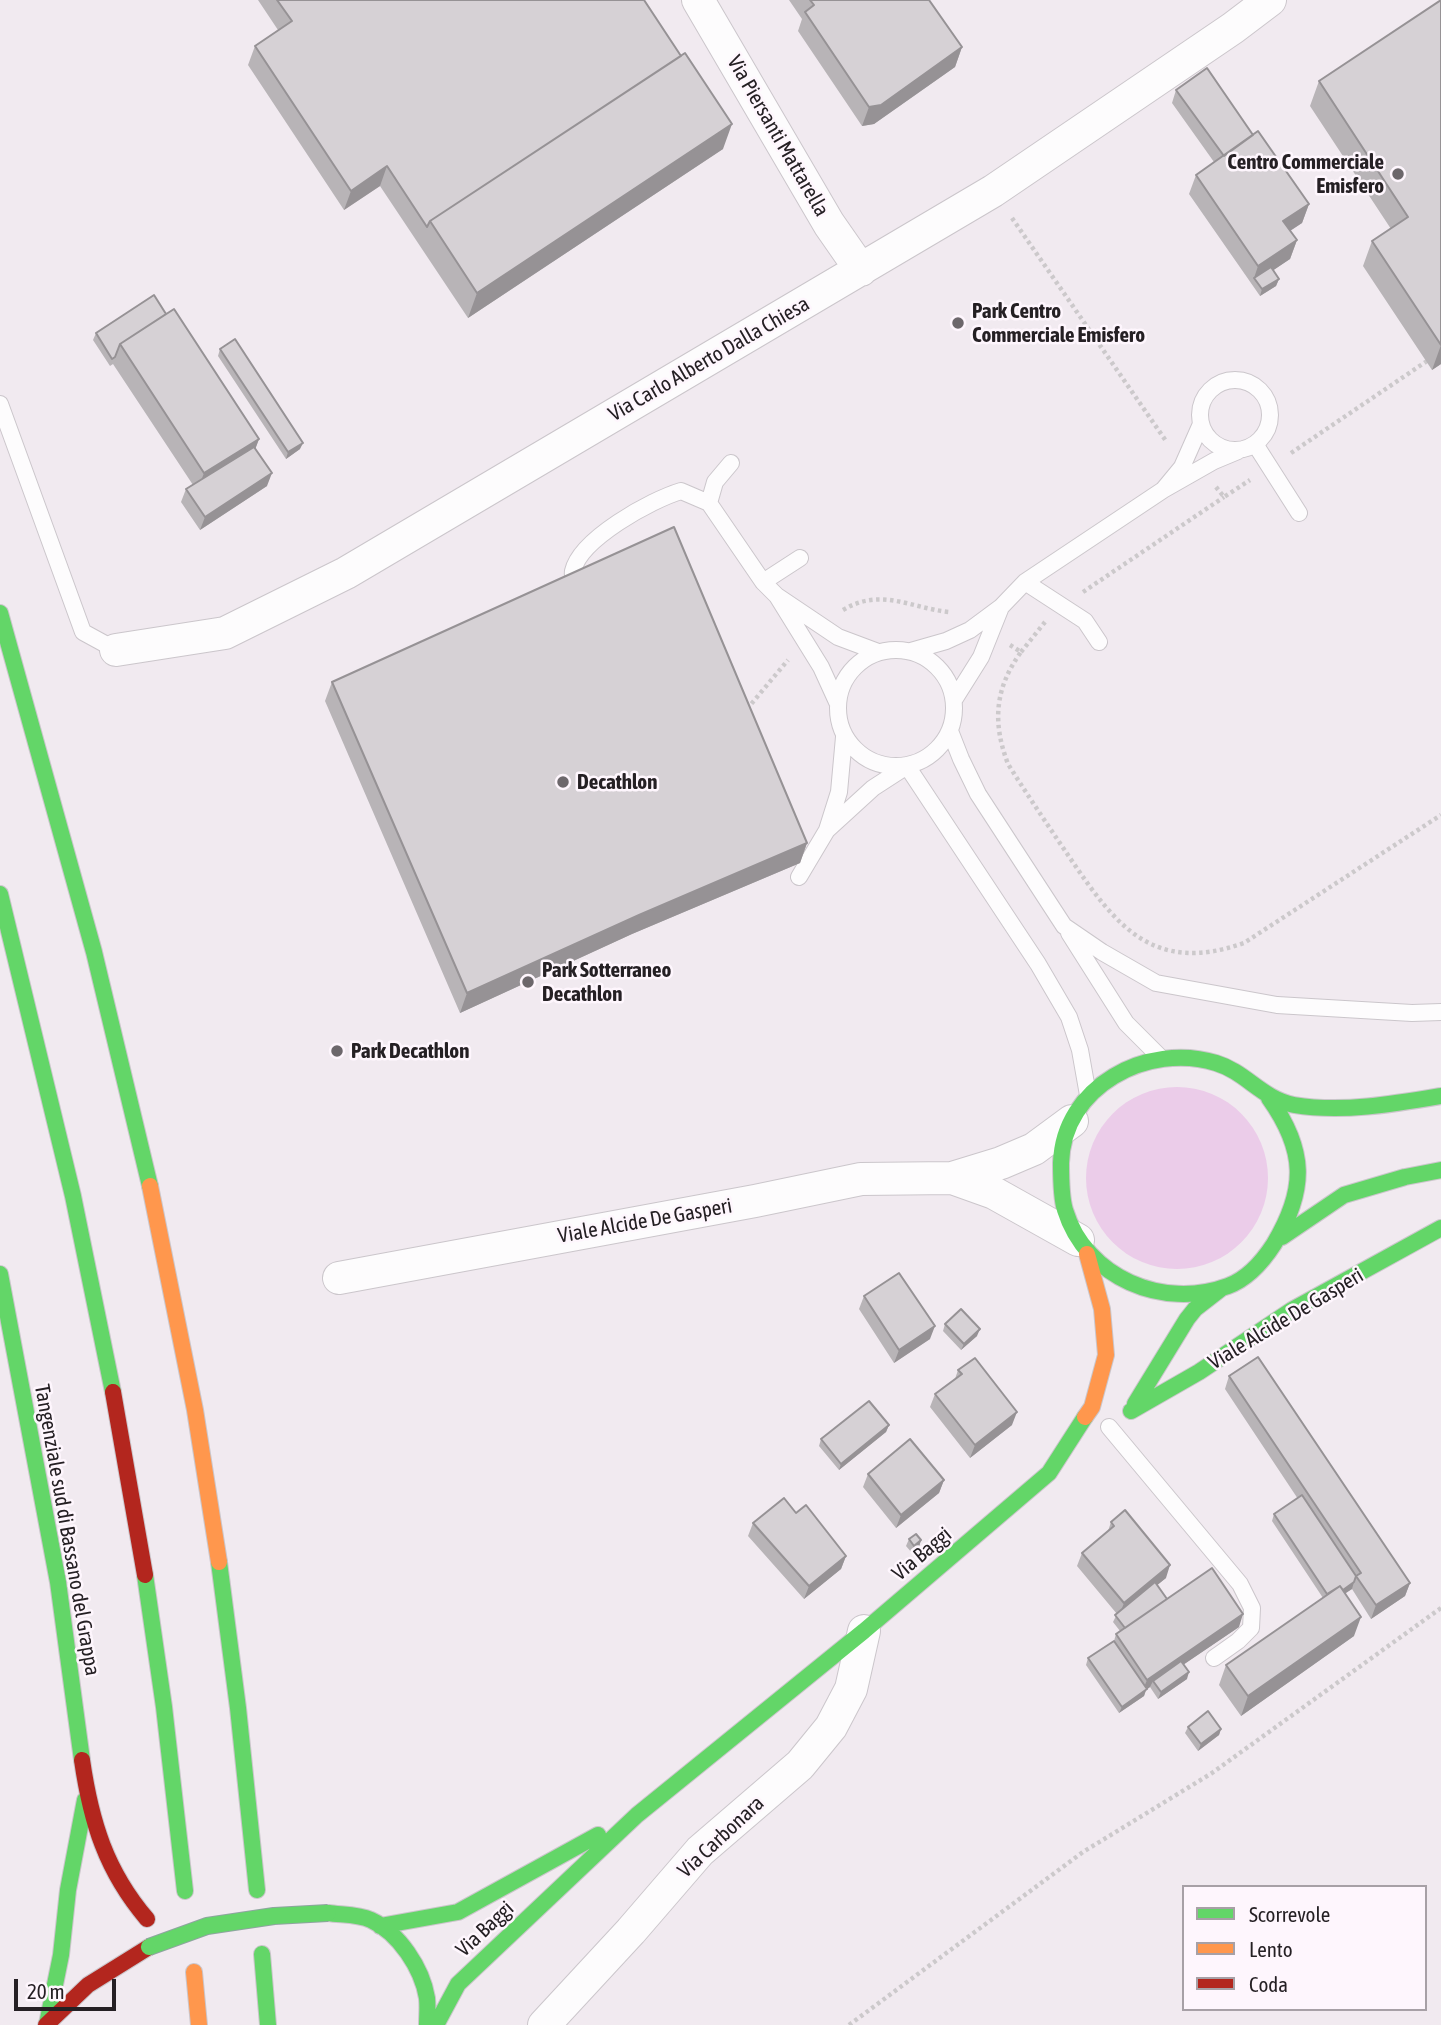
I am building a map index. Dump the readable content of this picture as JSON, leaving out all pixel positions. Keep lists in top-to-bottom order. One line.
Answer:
{"streets":{"main road":["Viale Alcide De Gasperi","Tangenziale sud di Bassano del Grappa","Via Baggi"],"street":["Via Piersanti Mattarella","Via Carlo Alberto Dalla Chiesa","Via Carbonara"]},"crossings":[["Via Piersanti Mattarella","Via Carlo Alberto Dalla Chiesa"],["Viale Alcide De Gasperi","Via Baggi"],["Tangenziale sud di Bassano del Grappa","Via Baggi"],["Via Baggi","Via Carbonara"]],"places":["Centro Commerciale Emisfero","Park Centro Commerciale Emisfero","Decathlon","Park Sotterraneo Decathlon","Park Decathlon"],"legend":["Scorrevole","Lento","Coda"],"scale_bar":"20 m"}
